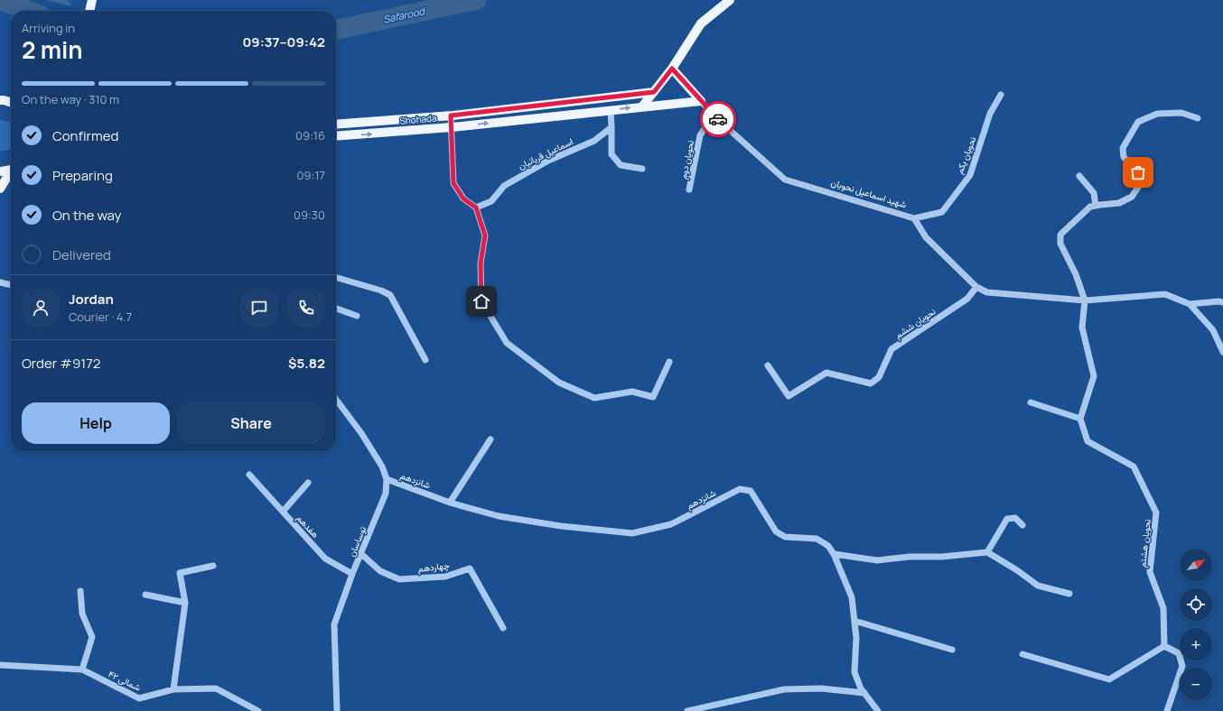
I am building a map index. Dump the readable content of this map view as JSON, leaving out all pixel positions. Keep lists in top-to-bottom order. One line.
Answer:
{"streets":{"main road":["Shohada","شهید اسماعیل نحویان"],"street":["اسماعیل قربانیان","نحویان یکم","نحویان دوم","نحویان ششم","شانزدهم","هفدهم","توساسان","نحویان هشتم","چهاردهم","شمالی ۴۲"]},"crossings":[["Shohada","شهید اسماعیل نحویان"],["نحویان یکم","شهید اسماعیل نحویان"],["نحویان دوم","شهید اسماعیل نحویان"],["شهید اسماعیل نحویان","نحویان ششم"],["شانزدهم","توساسان"],["هفدهم","توساسان"],["توساسان","چهاردهم"]],"water":["Safarood"],"north":"top right","page":{"heading":["2 min","Arriving in","09:37–09:42"],"panel":["Jordan","Courier · 4.7","Order #9172","$5.82"],"bar":"On the way · 310 m","list":[["Confirmed","09:16"],["Preparing","09:17"],["On the way","09:30"],"Delivered"],"buttons":["Help","Share"],"map_buttons":["+","−"]}}
